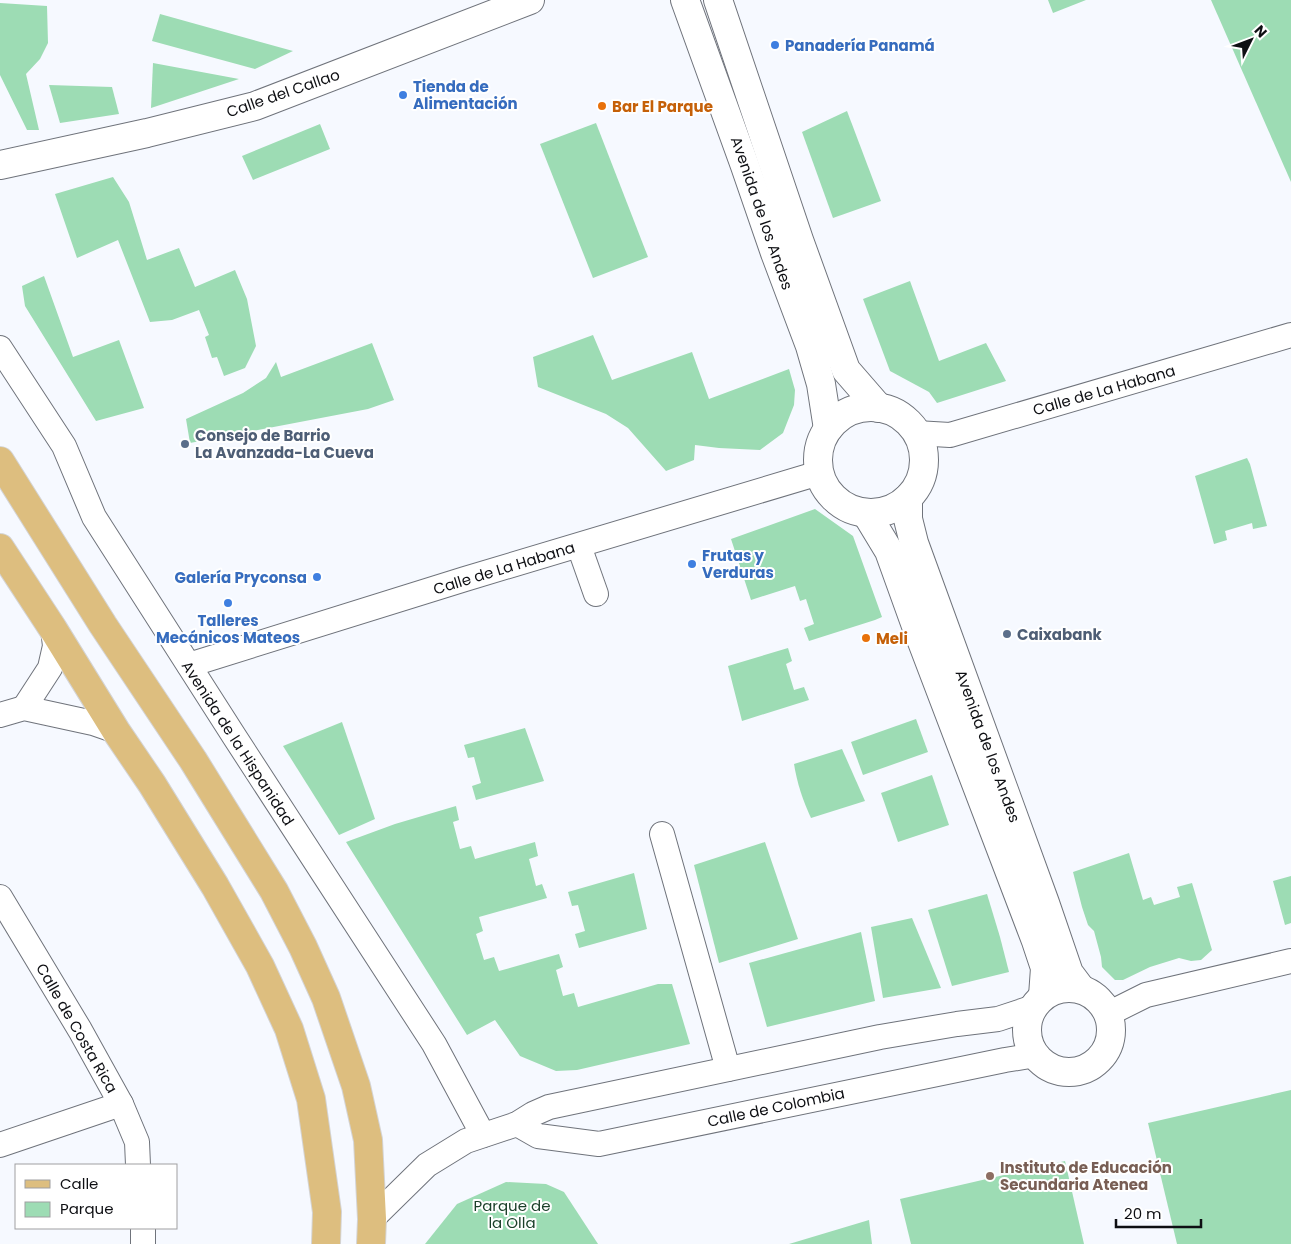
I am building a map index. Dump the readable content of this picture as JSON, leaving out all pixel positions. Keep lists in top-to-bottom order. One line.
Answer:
{"streets":{"main road":["Calle del Callao","Avenida de los Andes"],"street":["Calle de La Habana","Avenida de la Hispanidad","Calle de Costa Rica","Calle de Colombia"]},"crossings":[["Avenida de los Andes","Calle de La Habana"],["Avenida de los Andes","Calle de Colombia"],["Calle de La Habana","Avenida de la Hispanidad"]],"parks":["Parque de la Olla"],"places":["Panadería Panamá","Tienda de Alimentación","Bar El Parque","Consejo de Barrio La Avanzada-La Cueva","Frutas y Verduras","Galería Pryconsa","Talleres Mecánicos Mateos","Caixabank","Meli","Instituto de Educación Secundaria Atenea"],"legend":["Calle","Parque"],"scale_bar":"20 m","north":"top right"}
